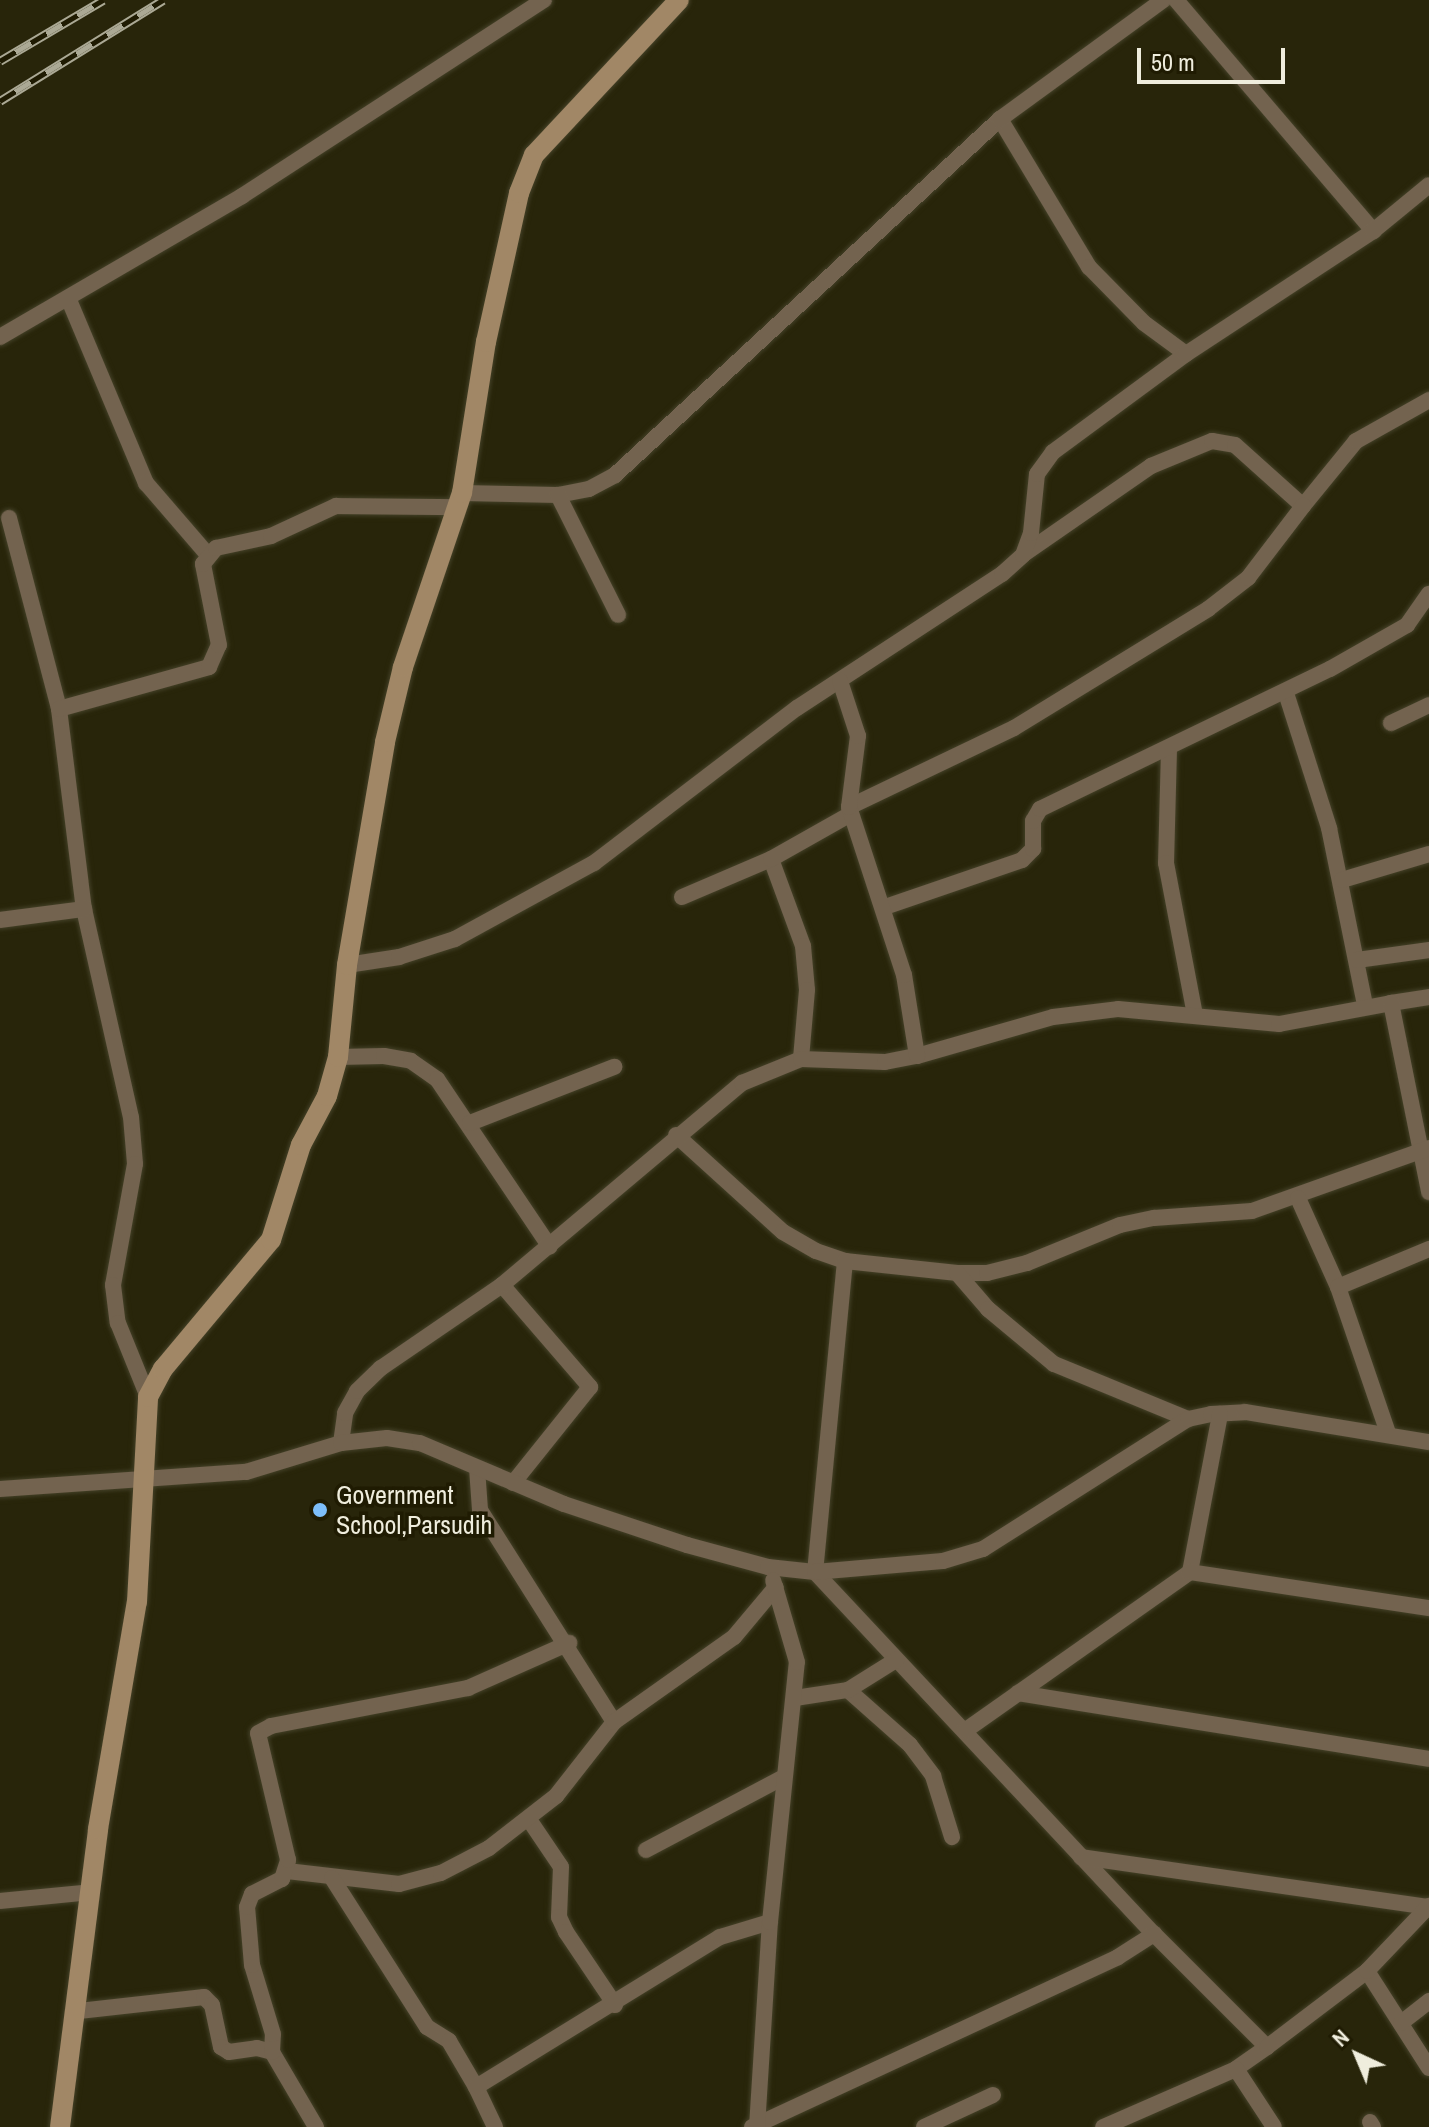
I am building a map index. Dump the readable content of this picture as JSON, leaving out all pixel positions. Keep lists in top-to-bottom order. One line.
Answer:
{"places":["Government School,Parsudih"],"scale_bar":"50 m","north":"top left"}
